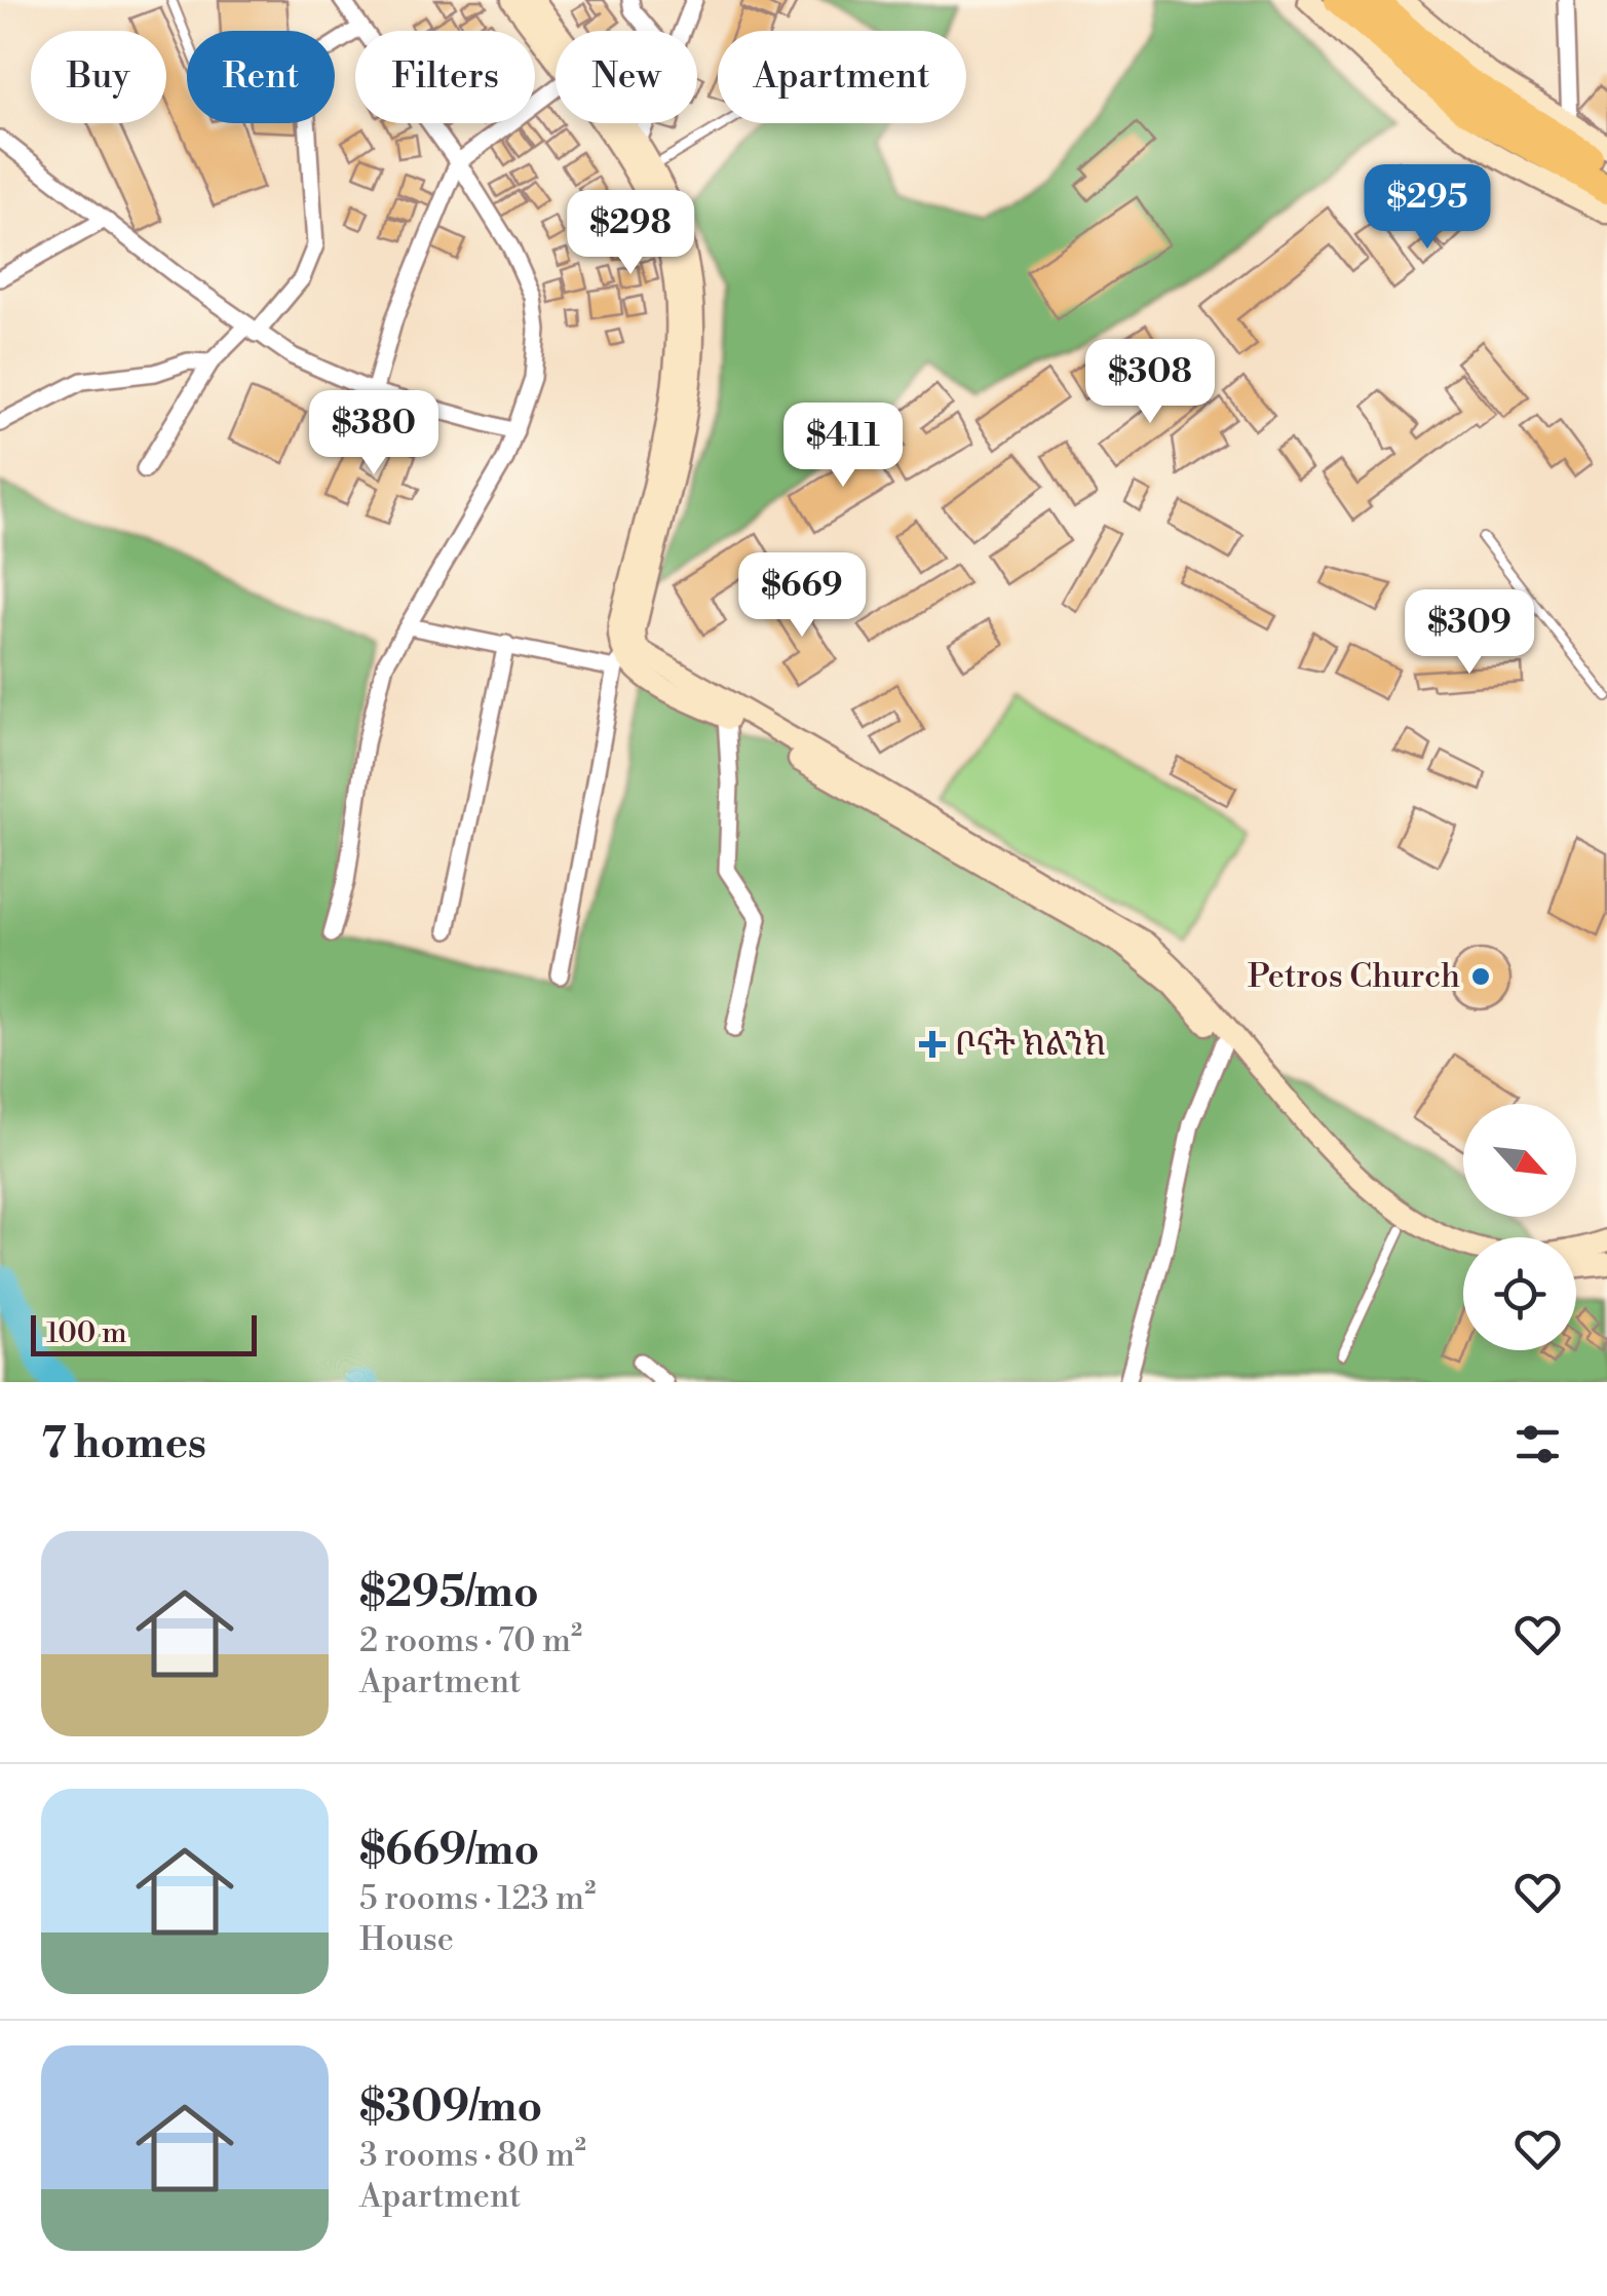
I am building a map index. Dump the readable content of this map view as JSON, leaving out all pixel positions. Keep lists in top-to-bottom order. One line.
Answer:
{"places":{"other":["Petros Church"],"health":["ቦናት ክልንክ"]},"scale_bar":"100 m","north":"bottom right","page":{"chip":["Buy","Rent","Filters","New","Apartment"],"price":["$295","$298","$308","$380","$411","$669","$309"],"scale":"100 m","heading":"7 homes","list":[{"name":"$295/mo","note":"2 rooms · 70 m² · Apartment"},{"name":"$669/mo","note":"5 rooms · 123 m² · House"},{"name":"$309/mo","note":"3 rooms · 80 m² · Apartment"}]}}
